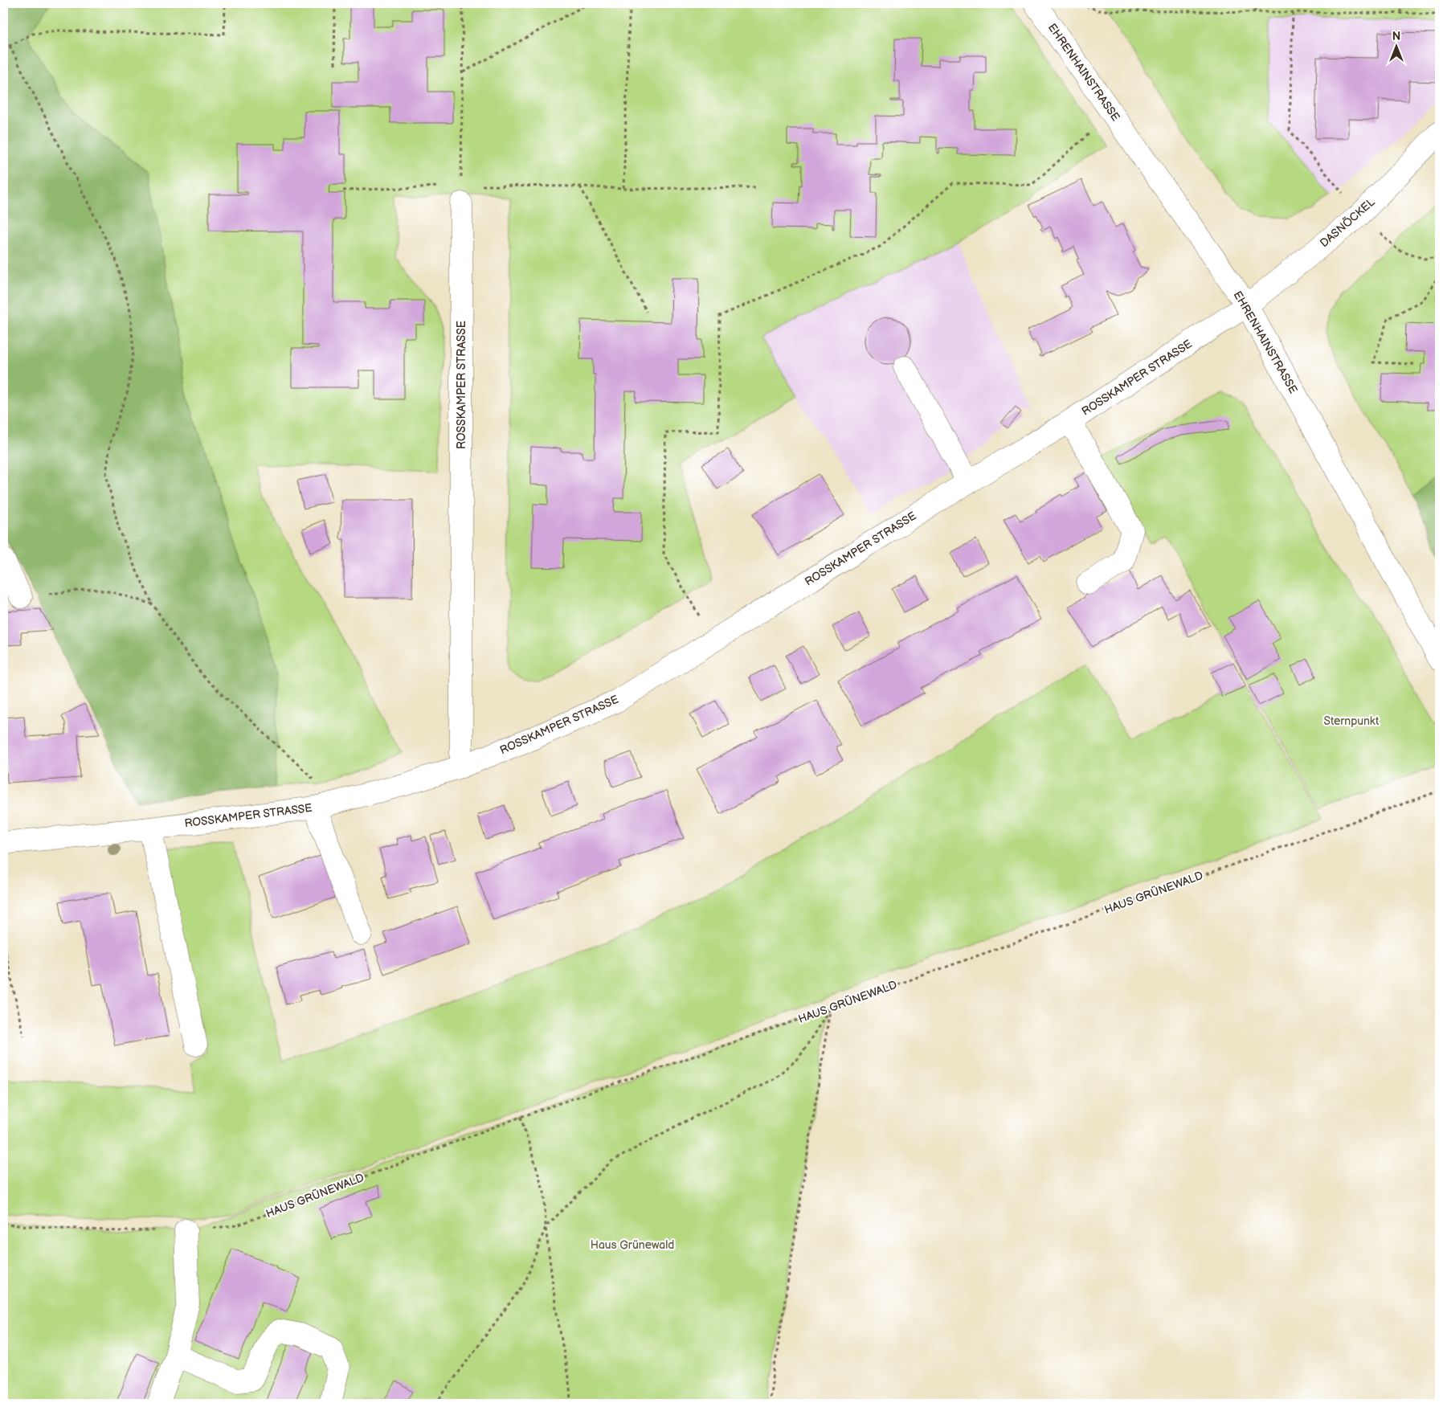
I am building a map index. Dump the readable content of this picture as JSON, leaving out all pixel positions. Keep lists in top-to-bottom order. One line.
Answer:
{"streets":{"street":["EHRENHAINSTRASSE","DASNÖCKEL","ROSSKAMPER STRASSE"],"path":["HAUS GRÜNEWALD"]},"crossings":[["EHRENHAINSTRASSE","DASNÖCKEL"],["EHRENHAINSTRASSE","ROSSKAMPER STRASSE"],["DASNÖCKEL","ROSSKAMPER STRASSE"]],"parks":["Sternpunkt","Haus Grünewald"],"north":"top"}
